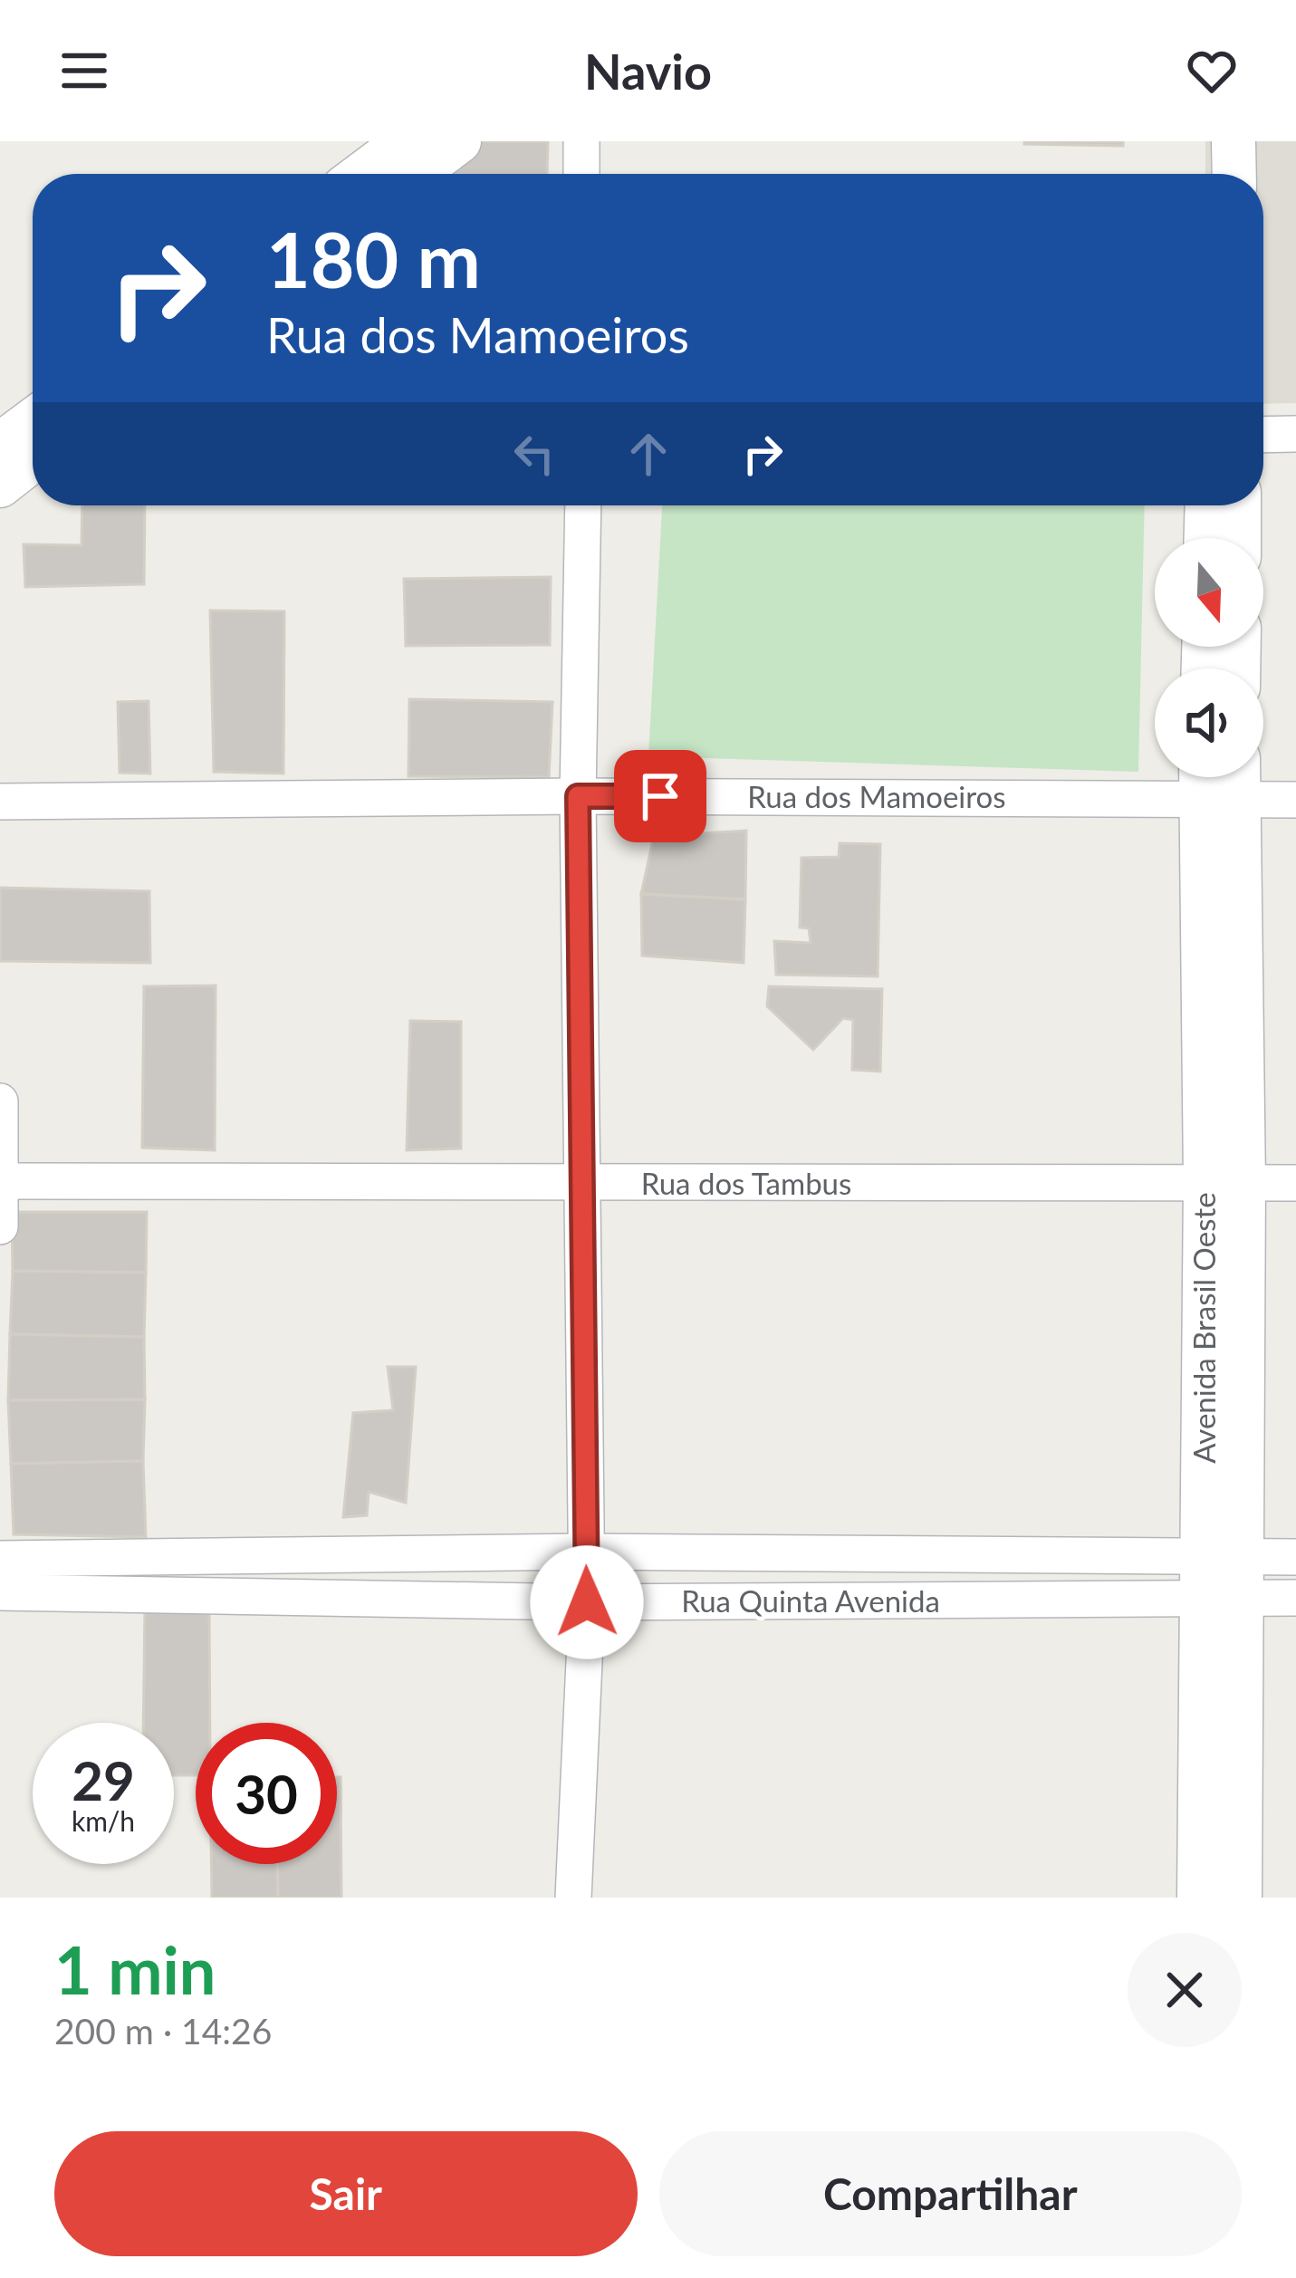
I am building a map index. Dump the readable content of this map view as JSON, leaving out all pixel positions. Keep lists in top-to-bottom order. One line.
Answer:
{"streets":{"street":["Rua dos Mamoeiros","Rua dos Tambus","Avenida Brasil Oeste","Rua Quinta Avenida"]},"crossings":[["Rua dos Mamoeiros","Avenida Brasil Oeste"],["Rua dos Tambus","Avenida Brasil Oeste"],["Avenida Brasil Oeste","Rua Quinta Avenida"]],"north":"bottom","page":{"header":"Navio","turn":["180 m","Rua dos Mamoeiros"],"speed":"29 km/h","limit":"30","heading":["1 min","200 m · 14:26"],"buttons":["Sair","Compartilhar"]}}
